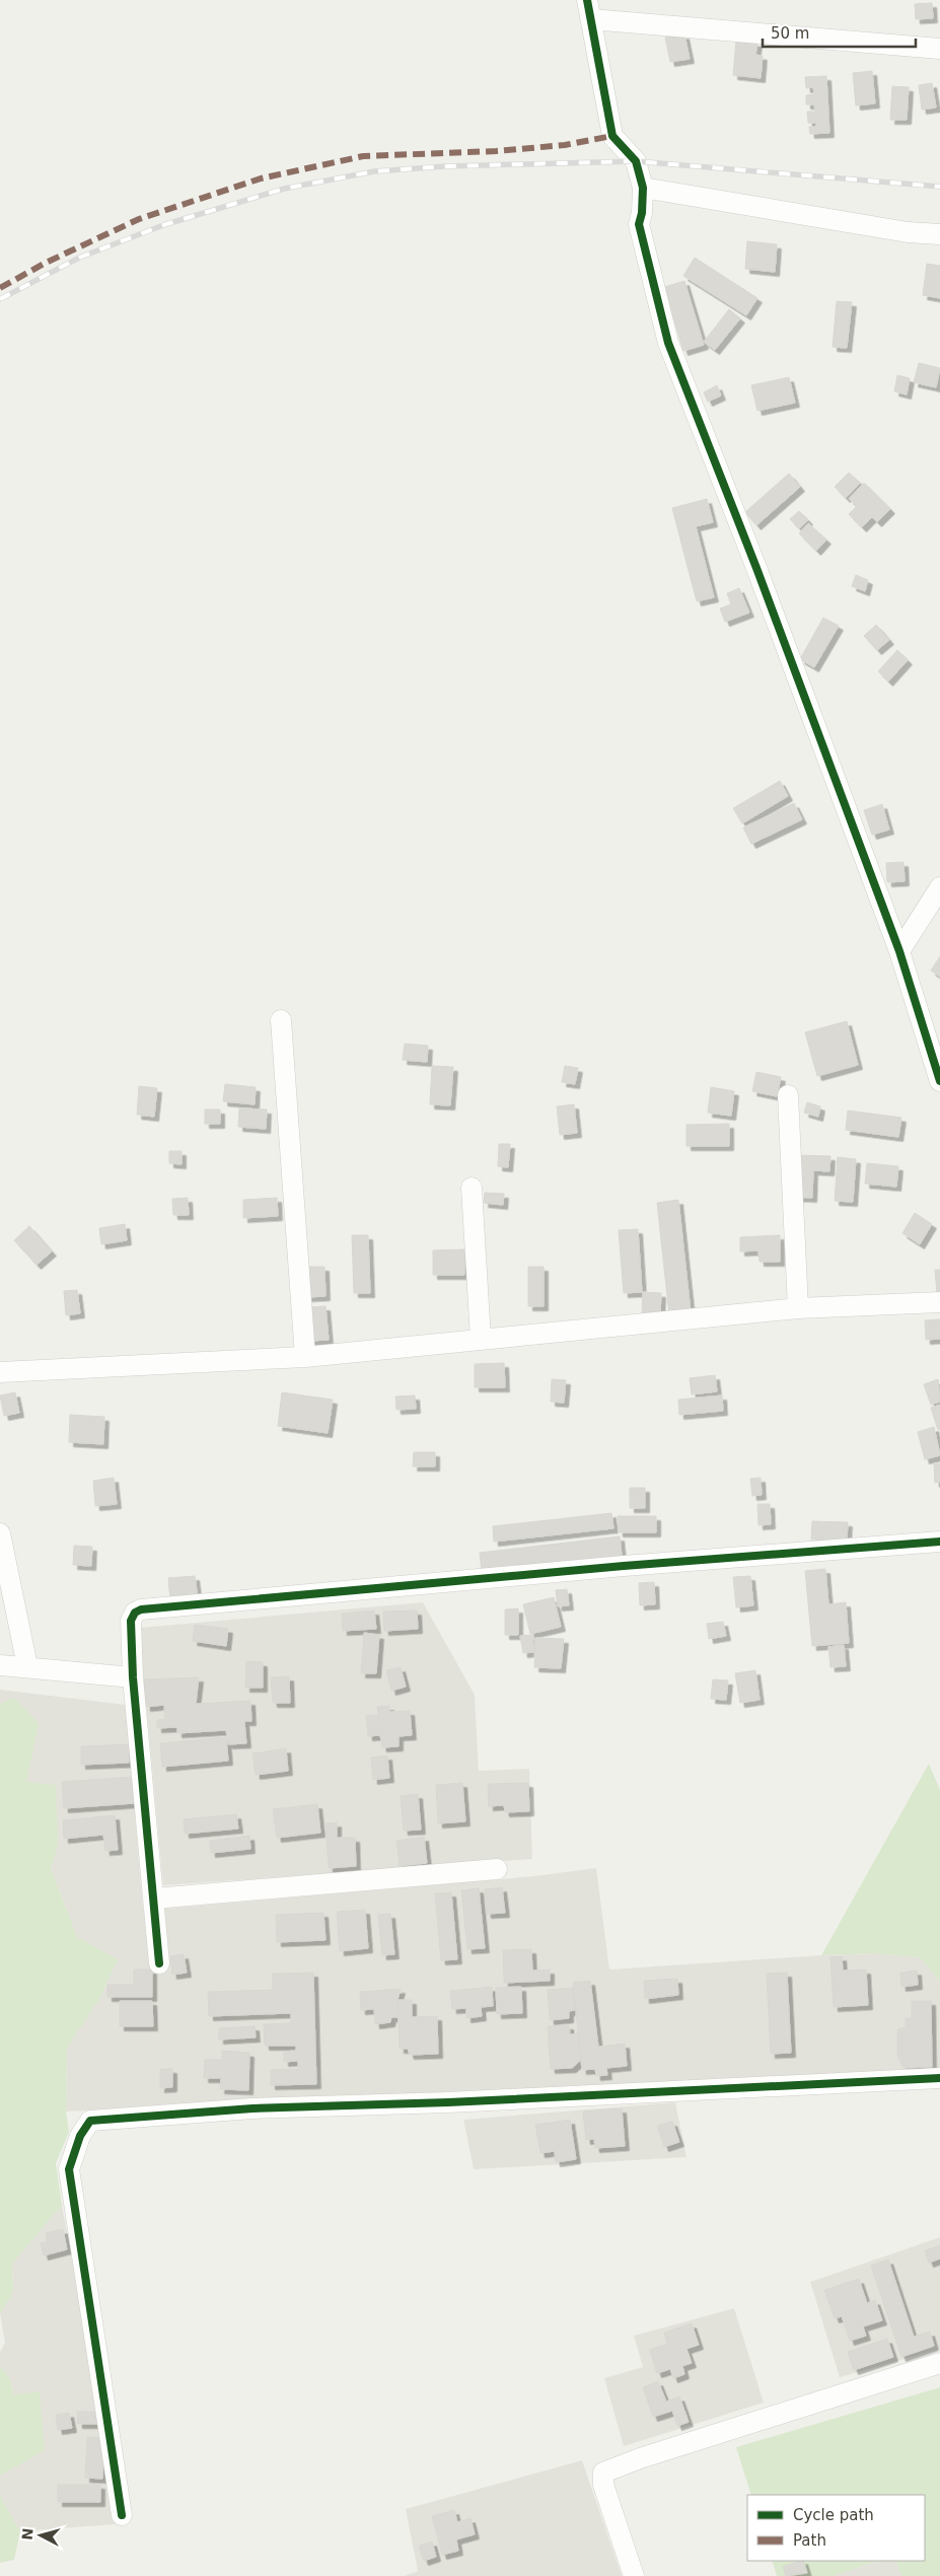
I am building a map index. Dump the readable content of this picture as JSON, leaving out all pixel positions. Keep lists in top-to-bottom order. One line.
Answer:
{"legend":["Cycle path","Path"],"scale_bar":"50 m","north":"left"}
